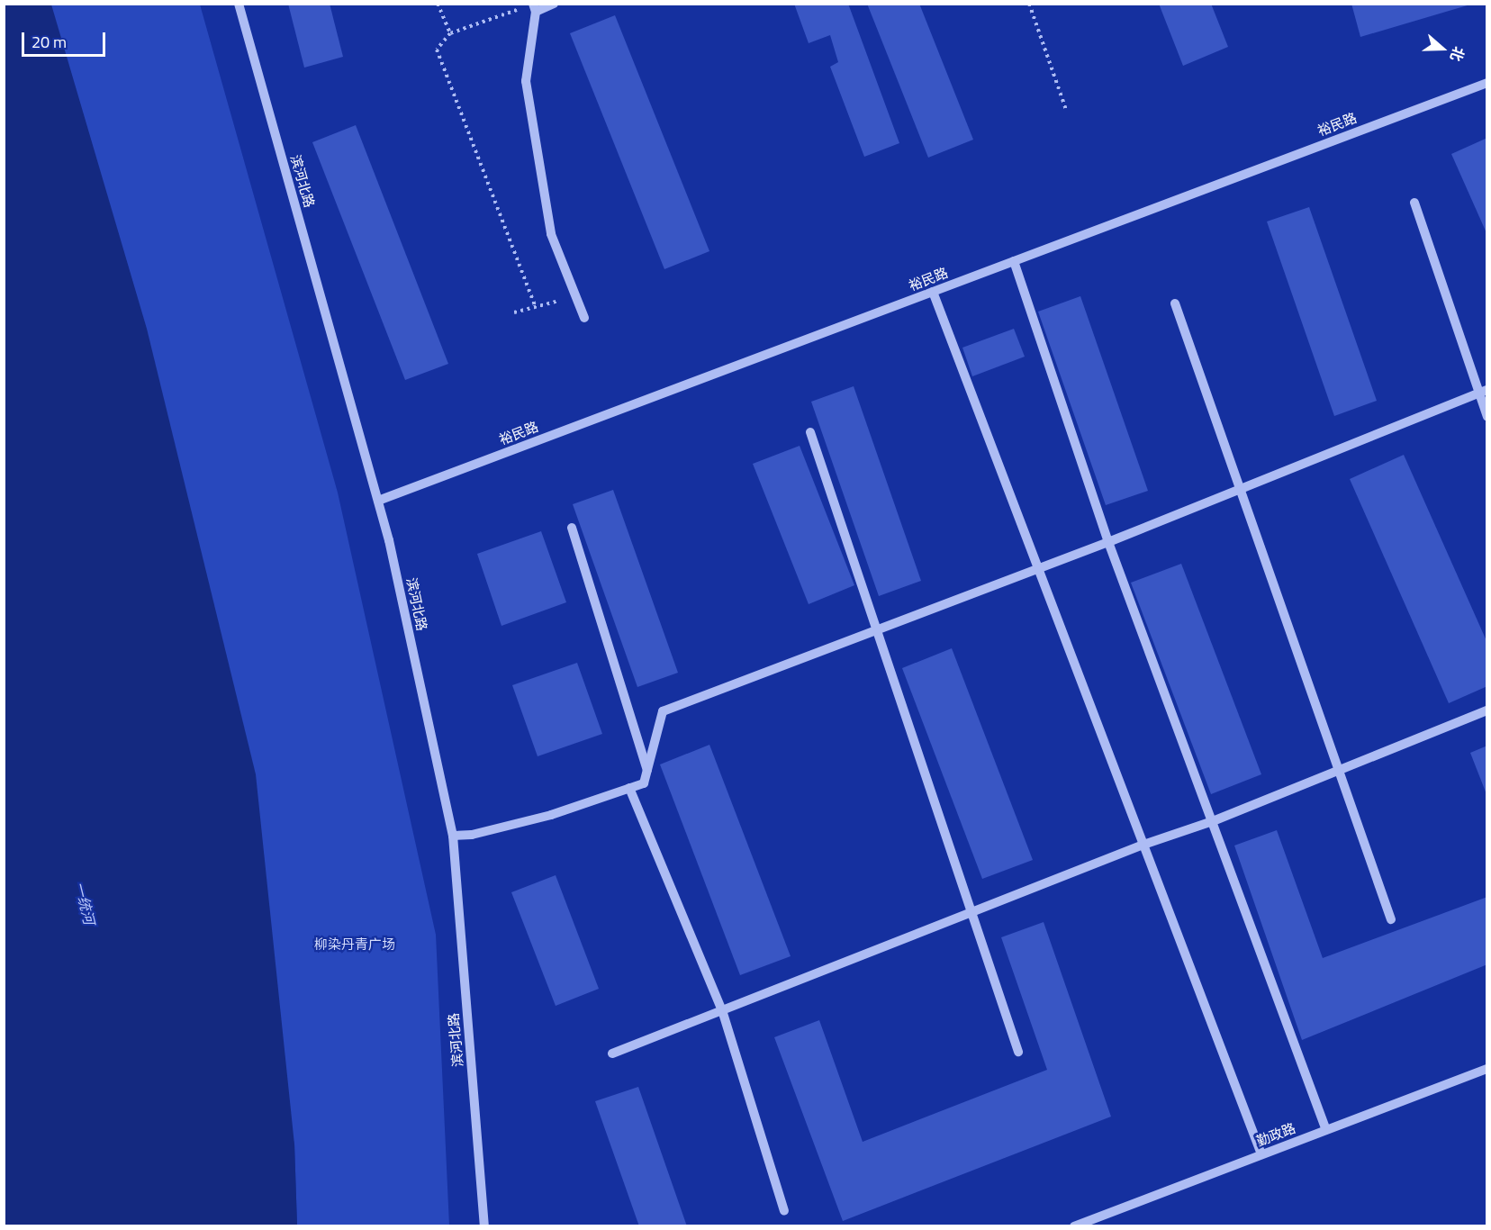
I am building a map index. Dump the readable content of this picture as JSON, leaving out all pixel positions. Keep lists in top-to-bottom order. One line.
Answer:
{"streets":{"street":["裕民路","滨河北路","勤政路"]},"crossings":[["裕民路","滨河北路"]],"water":["一统河"],"parks":["柳染丹青广场"],"scale_bar":"20 m","north":"right"}
